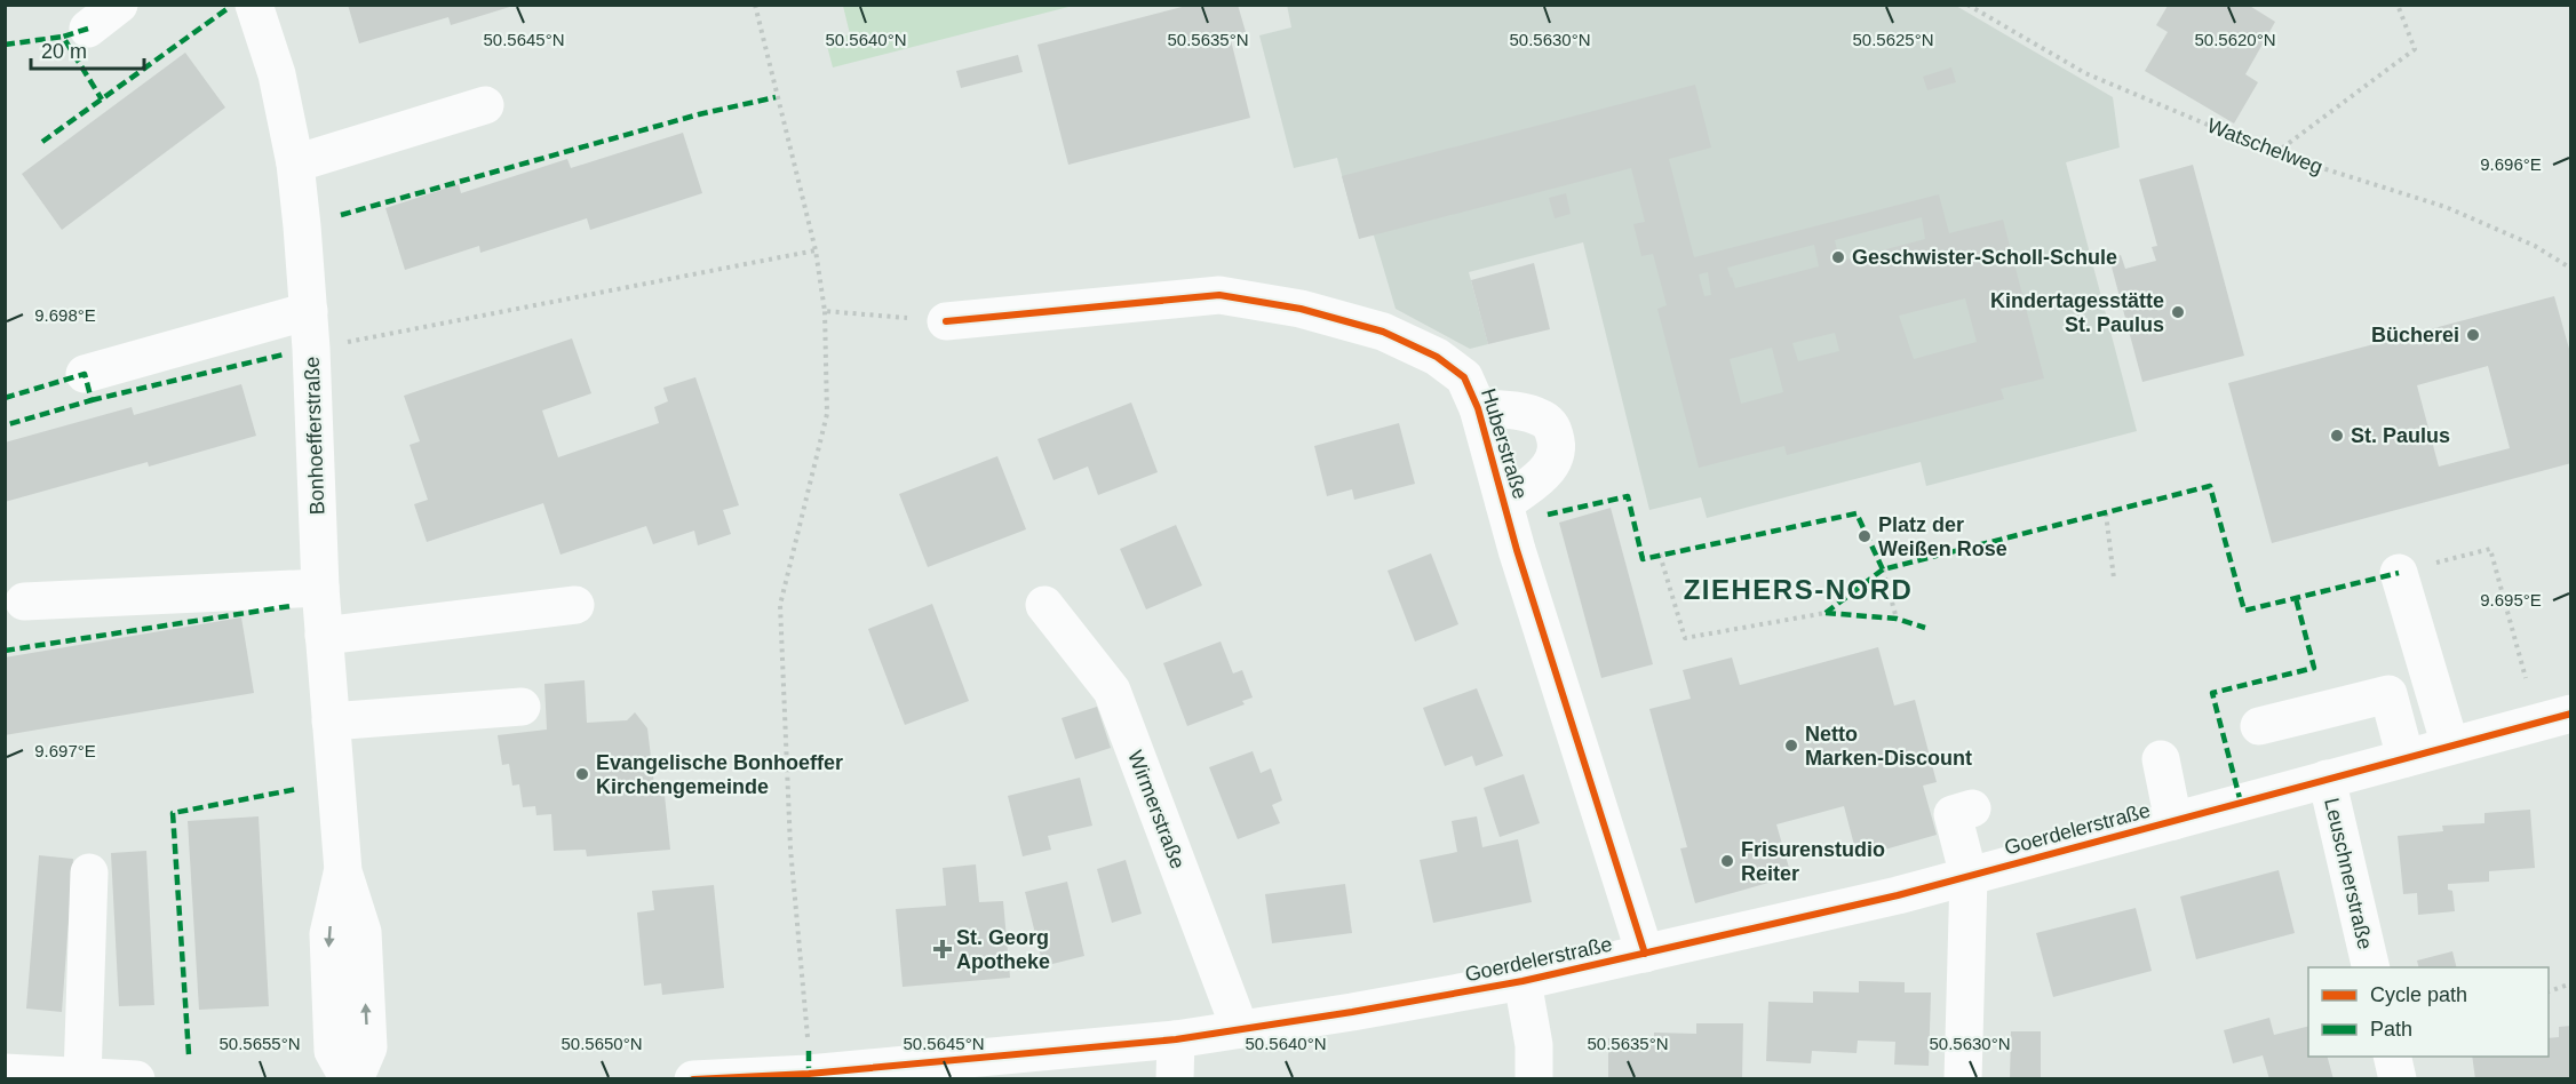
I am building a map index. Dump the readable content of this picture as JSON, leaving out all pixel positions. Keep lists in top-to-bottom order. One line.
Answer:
{"streets":{"street":["Bonhoefferstraße","Huberstraße","Wirmerstraße","Goerdelerstraße","Leuschnerstraße"],"path":["Watschelweg"]},"crossings":[["Huberstraße","Goerdelerstraße"],["Wirmerstraße","Goerdelerstraße"],["Goerdelerstraße","Leuschnerstraße"]],"districts":["ZIEHERS-NORD"],"places":{"other":["Geschwister-Scholl-Schule","Kindertagesstätte St. Paulus","Bücherei","St. Paulus","Platz der Weißen Rose","Netto Marken-Discount","Evangelische Bonhoeffer Kirchengemeinde","Frisurenstudio Reiter"],"health":["St. Georg Apotheke"]},"legend":["Cycle path","Path"],"scale_bar":"20 m","coordinates":["50.5645°N","50.5640°N","50.5635°N","50.5630°N","50.5625°N","50.5620°N","9.696°E","9.698°E","9.695°E","9.697°E","50.5655°N","50.5650°N"]}
